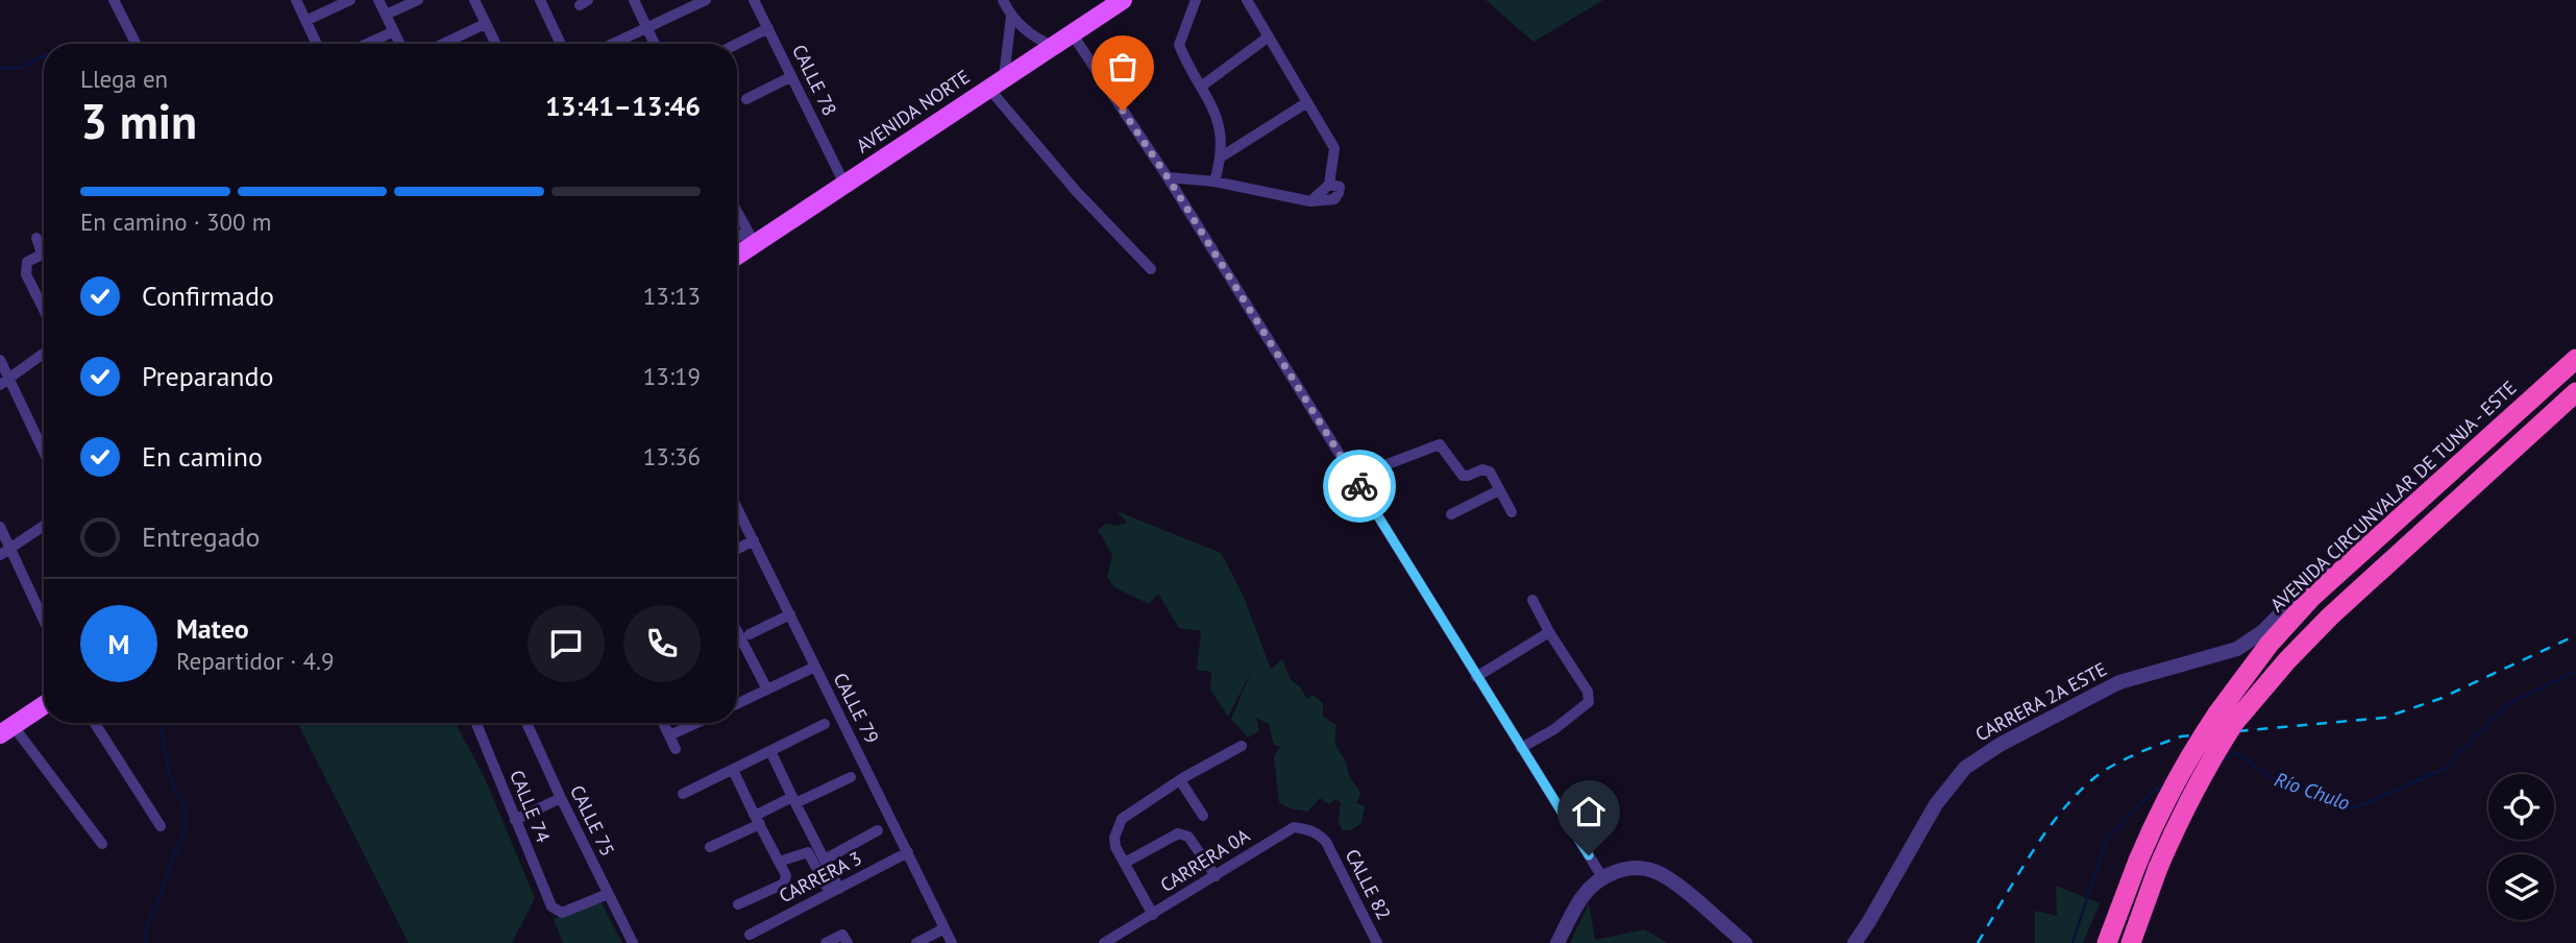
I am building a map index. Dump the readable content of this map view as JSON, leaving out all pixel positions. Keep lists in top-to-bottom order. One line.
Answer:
{"streets":{"highway":["AVENIDA CIRCUNVALAR DE TUNJA - ESTE"],"main road":["AVENIDA NORTE"],"street":["CALLE 78","CARRERA 2A ESTE","CALLE 79","CALLE 74","CALLE 75","CARRERA 0A","CARRERA 3","CALLE 82"]},"crossings":[["CALLE 78","AVENIDA NORTE"],["AVENIDA CIRCUNVALAR DE TUNJA - ESTE","CARRERA 2A ESTE"],["CALLE 79","CARRERA 3"],["CALLE 74","CALLE 75"],["CARRERA 0A","CALLE 82"]],"water":["Río Chulo"],"page":{"heading":["3 min","Llega en","13:41–13:46"],"panel":["Mateo","Repartidor · 4.9"],"bar":"En camino · 300 m","list":[["Confirmado","13:13"],["Preparando","13:19"],["En camino","13:36"],"Entregado"],"round":"M"}}
